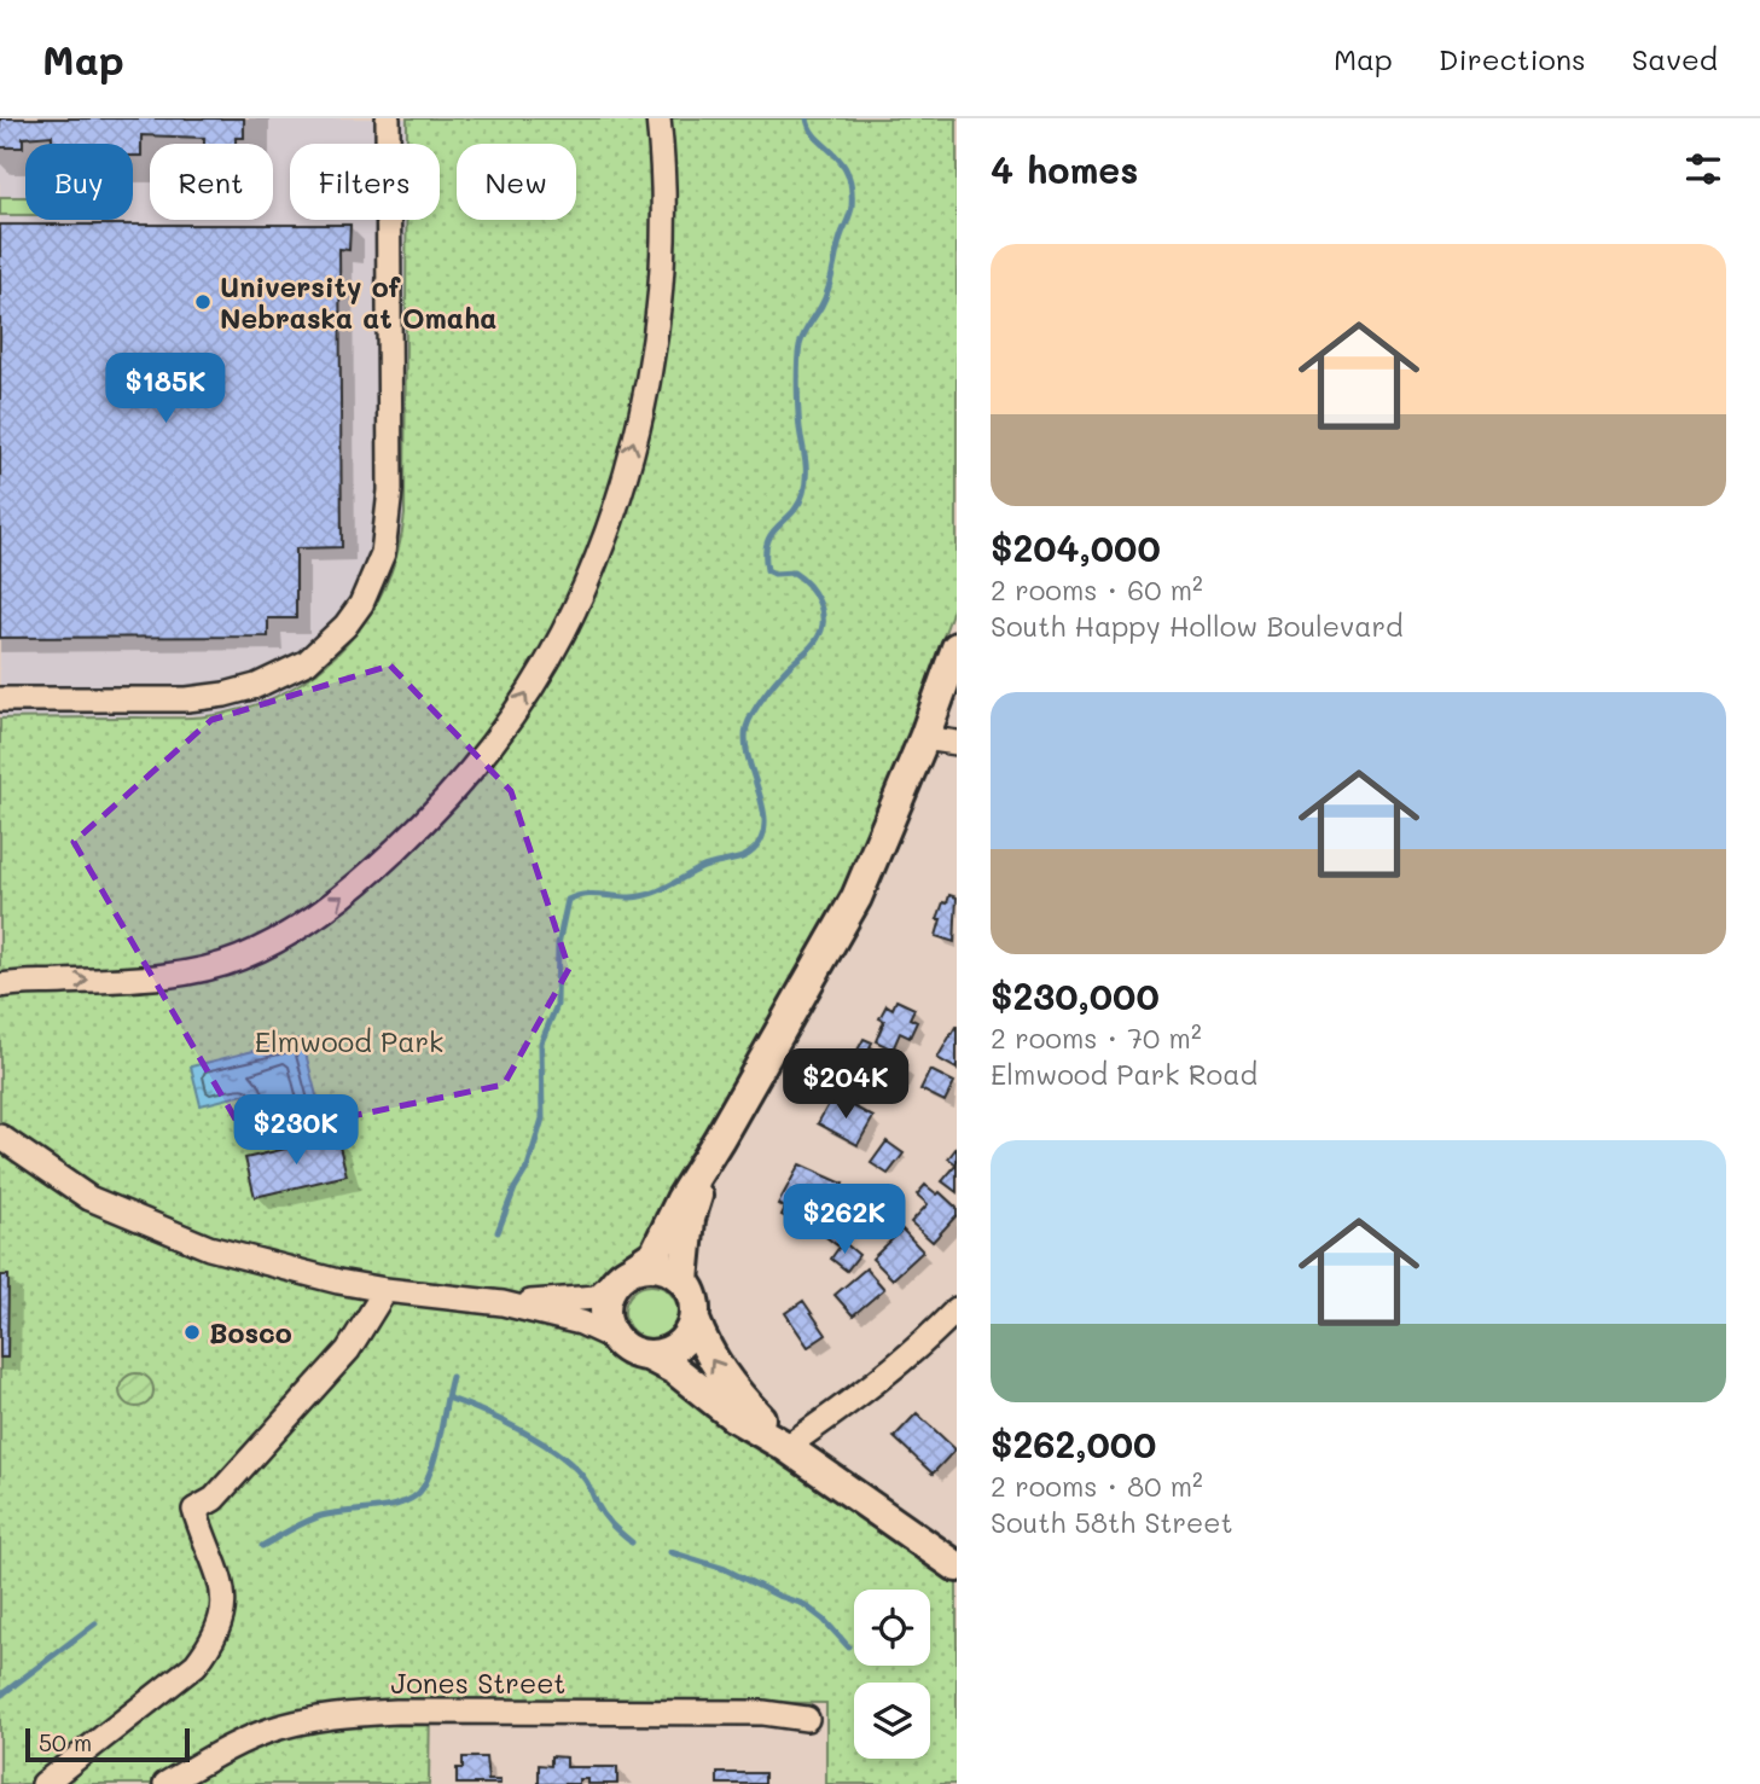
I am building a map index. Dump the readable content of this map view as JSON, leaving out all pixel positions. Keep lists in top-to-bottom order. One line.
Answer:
{"streets":{"street":["Jones Street"]},"parks":["Elmwood Park"],"places":["University of Nebraska at Omaha","Bosco"],"scale_bar":"50 m","page":{"header":"Map","nav":["Map","Directions","Saved"],"heading":"4 homes","chip":["Buy","Rent","Filters","New"],"list":[{"name":"$204,000","note":"2 rooms · 60 m² · South Happy Hollow Boulevard"},{"name":"$230,000","note":"2 rooms · 70 m² · Elmwood Park Road"},{"name":"$262,000","note":"2 rooms · 80 m² · South 58th Street"}],"price":["$185K","$204K","$230K","$262K"],"scale":"50 m"}}
